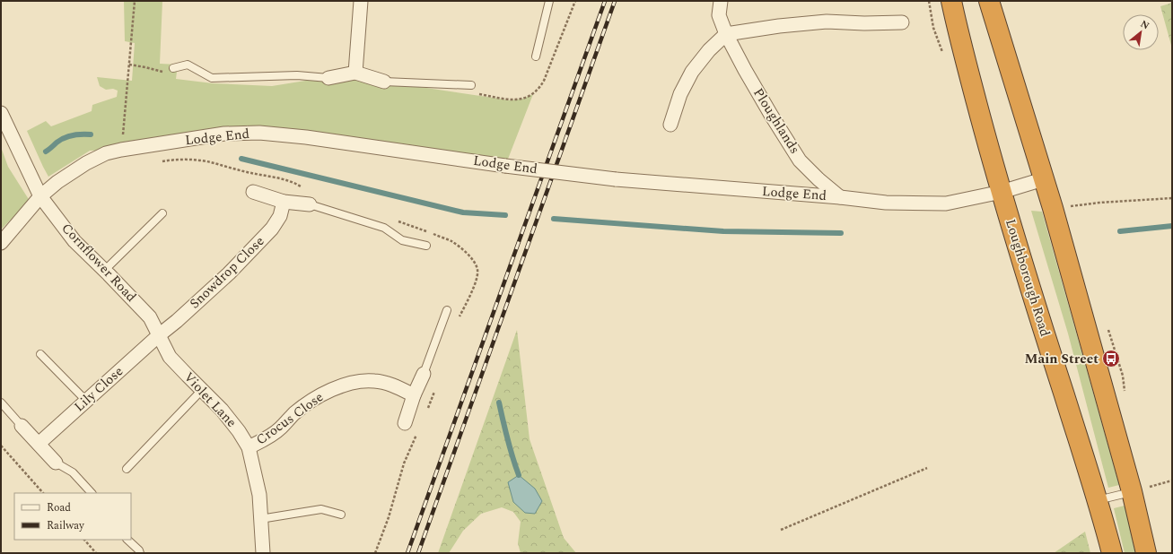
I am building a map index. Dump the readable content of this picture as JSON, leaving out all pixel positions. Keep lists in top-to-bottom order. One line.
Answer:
{"streets":{"highway":["Loughborough Road"],"street":["Ploughlands","Lodge End","Cornflower Road","Snowdrop Close","Lily Close","Violet Lane","Crocus Close"]},"crossings":[["Ploughlands","Lodge End"],["Lodge End","Cornflower Road"],["Lodge End","Loughborough Road"],["Cornflower Road","Snowdrop Close"],["Cornflower Road","Lily Close"],["Cornflower Road","Violet Lane"],["Snowdrop Close","Lily Close"],["Snowdrop Close","Violet Lane"],["Lily Close","Violet Lane"],["Violet Lane","Crocus Close"]],"places":{"bus stop":["Main Street"]},"legend":["Road","Railway"],"north":"top right"}
